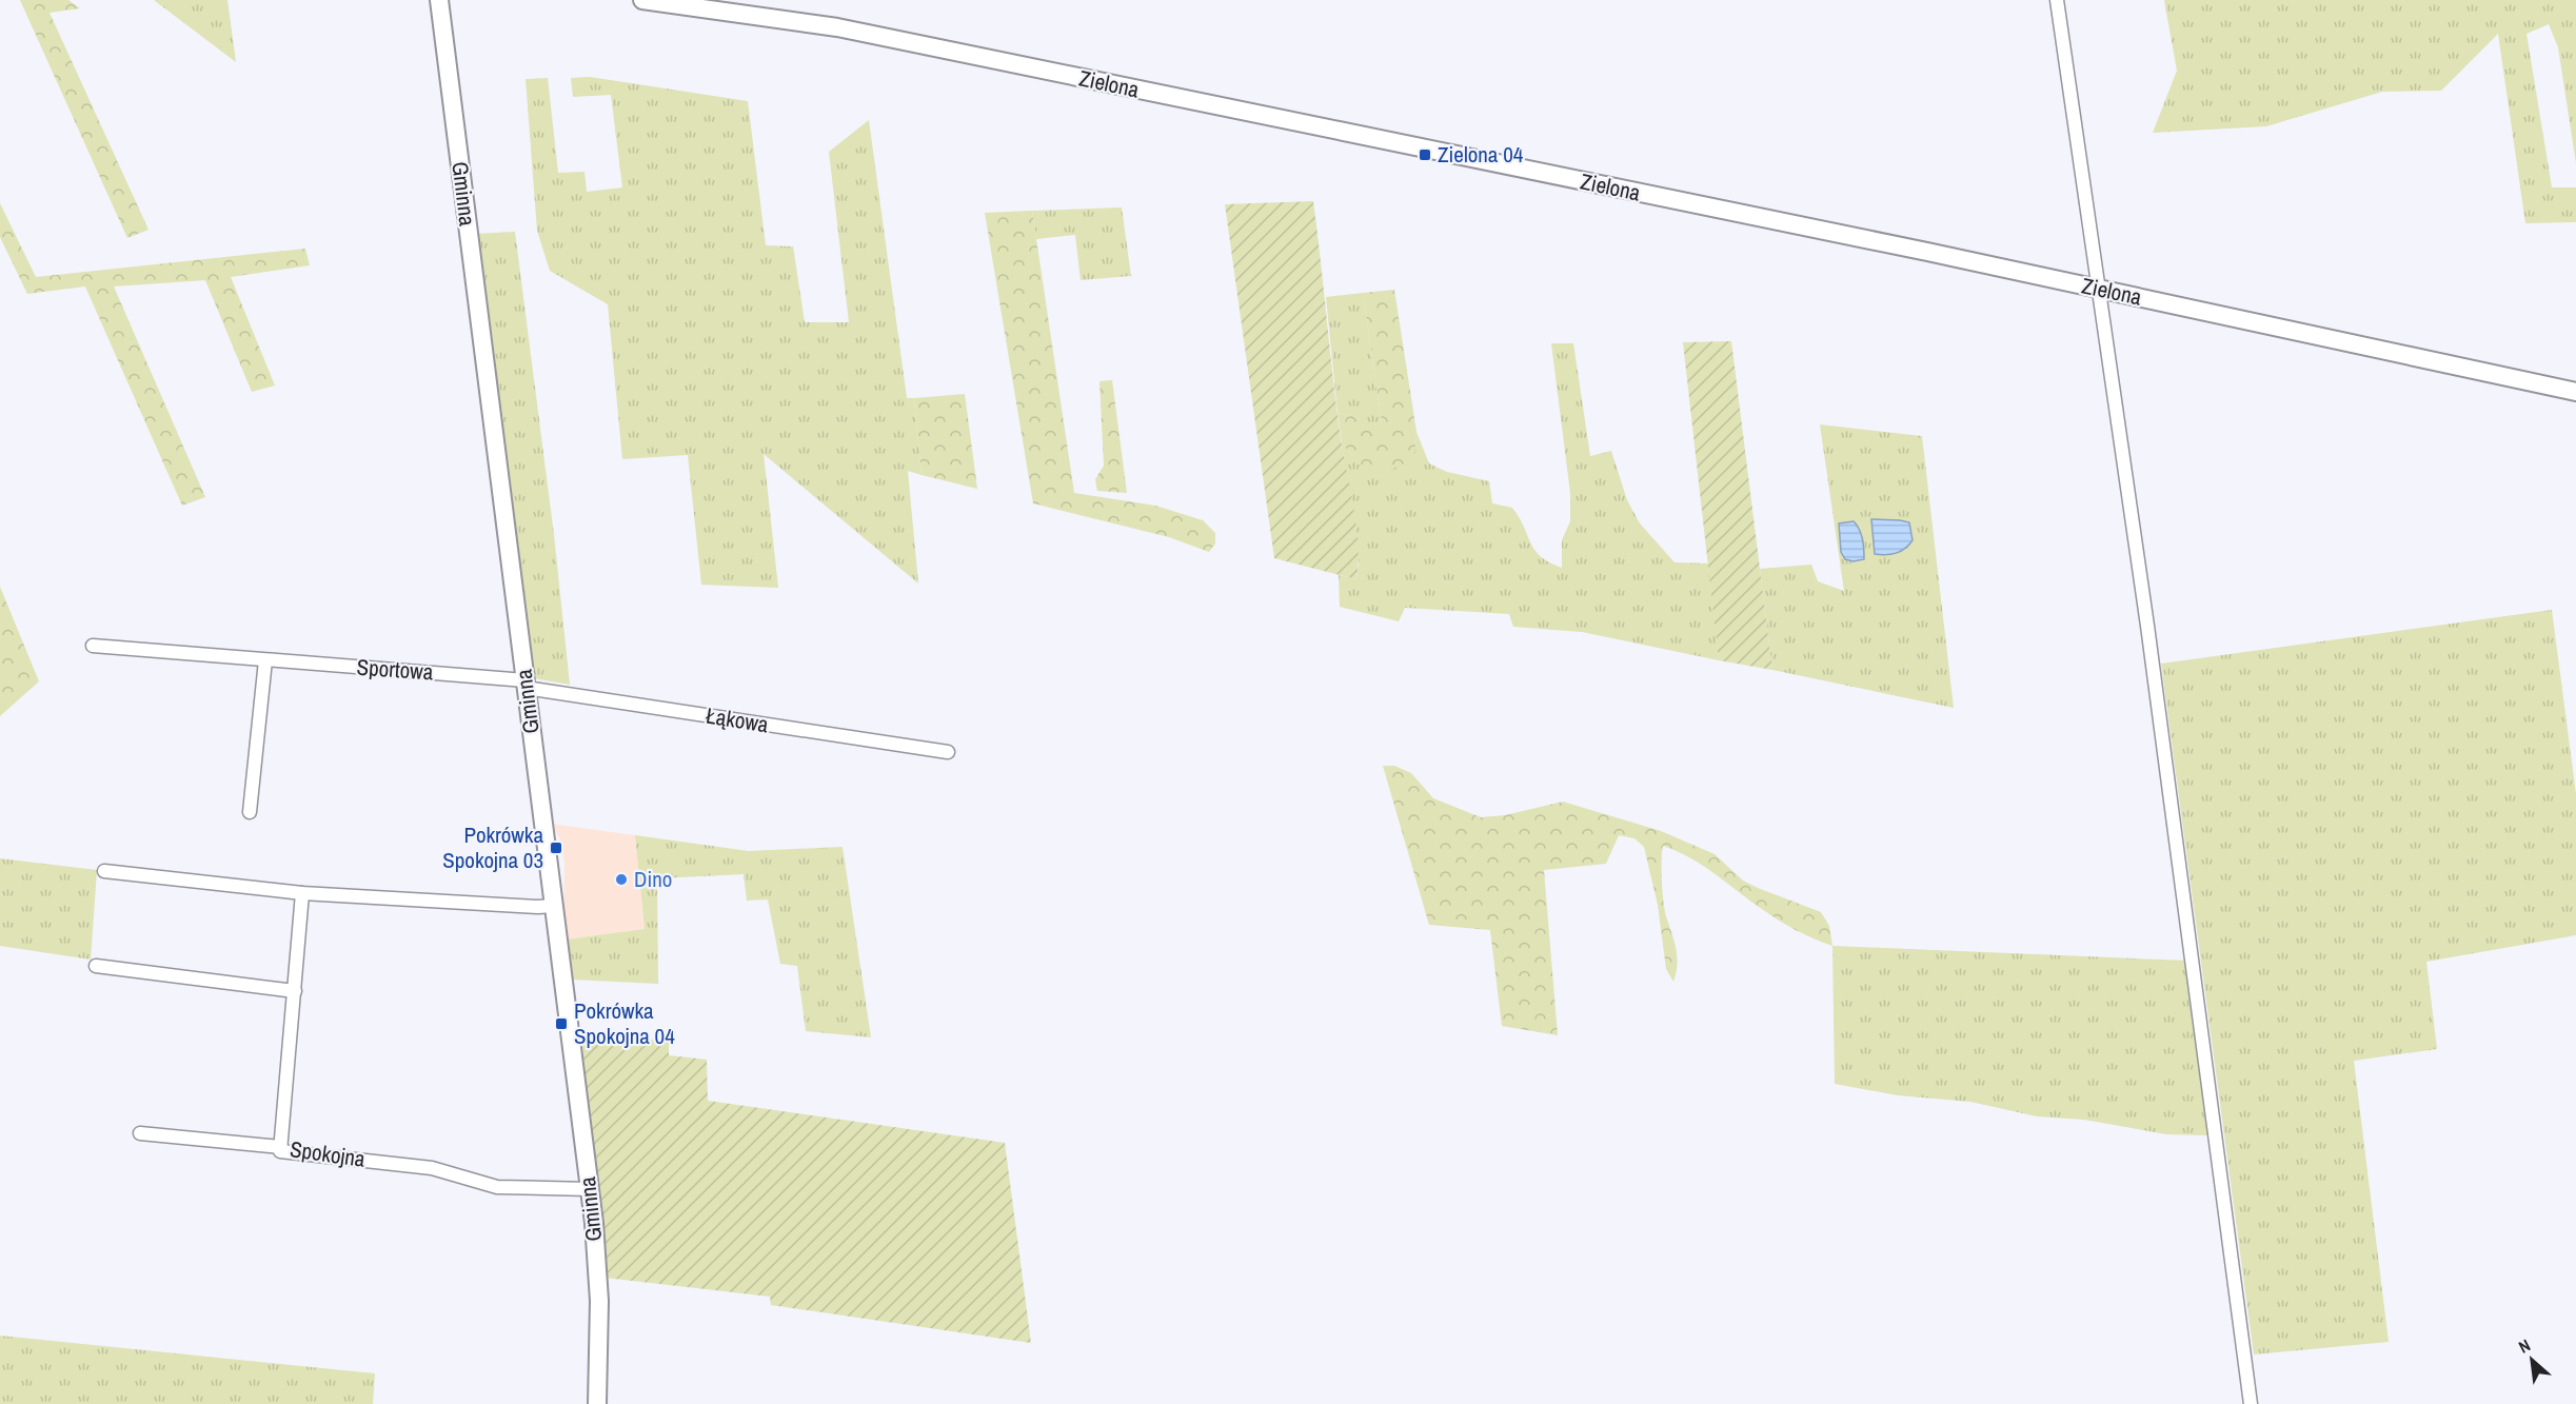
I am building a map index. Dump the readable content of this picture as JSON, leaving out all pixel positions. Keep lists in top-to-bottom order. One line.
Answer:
{"streets":{"street":["Zielona","Gminna","Sportowa","Łąkowa","Spokojna"]},"crossings":[["Gminna","Sportowa"],["Gminna","Łąkowa"],["Gminna","Spokojna"],["Sportowa","Łąkowa"]],"places":{"transit":["Zielona 04","Pokrówka Spokojna 03","Pokrówka Spokojna 04"],"other":["Dino"]},"north":"top left"}
